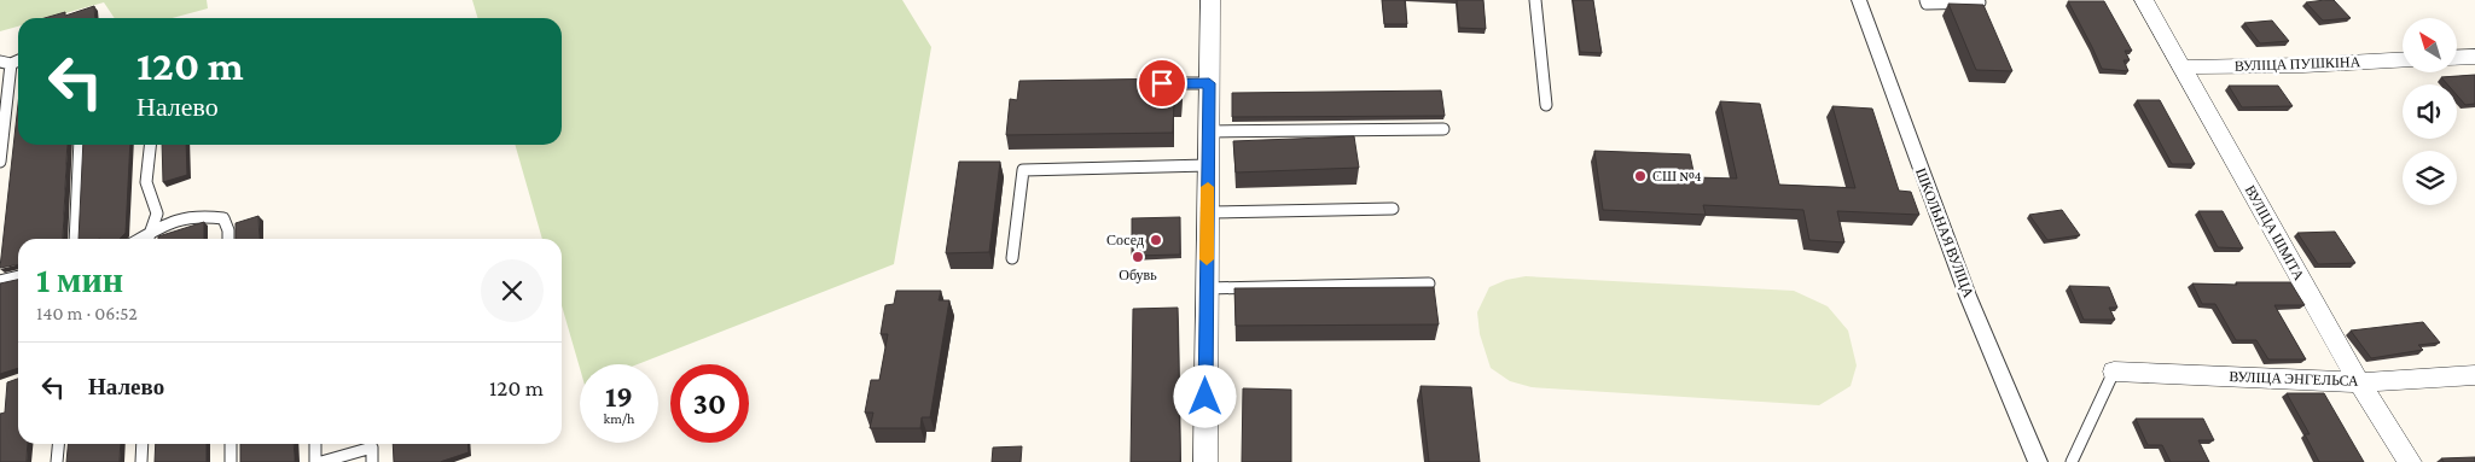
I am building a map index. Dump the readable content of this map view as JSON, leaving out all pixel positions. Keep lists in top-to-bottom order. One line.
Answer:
{"streets":{"street":["ВУЛІЦА ПУШКІНА","ШКОЛЬНАЯ ВУЛІЦА","ВУЛІЦА ШМІТА","ВУЛІЦА ЭНГЕЛЬСА"]},"crossings":[["ВУЛІЦА ПУШКІНА","ВУЛІЦА ШМІТА"],["ВУЛІЦА ШМІТА","ВУЛІЦА ЭНГЕЛЬСА"]],"places":["СШ №4","Сосед","Обувь"],"north":"top left","page":{"turn":["120 m","Налево"],"heading":["1 мин","140 m · 06:52"],"list":[{"name":"Налево","value":"120 m"}],"speed":"19 km/h","limit":"30"}}
